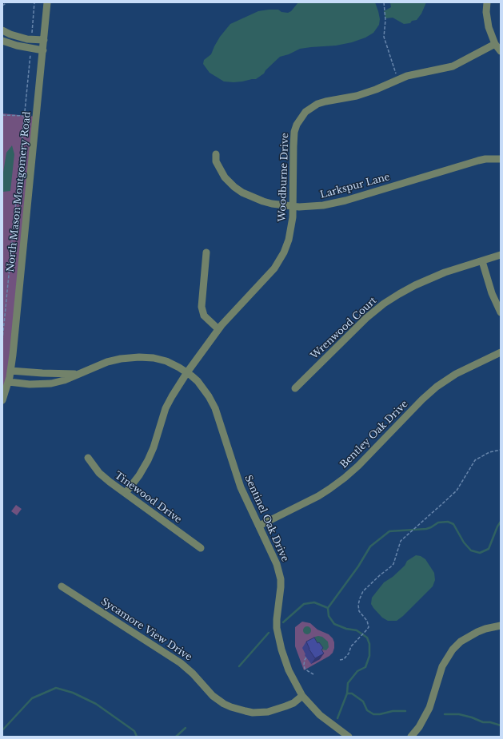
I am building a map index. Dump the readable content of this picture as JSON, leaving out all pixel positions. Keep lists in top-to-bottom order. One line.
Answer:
{"streets":{"street":["Woodburne Drive","Larkspur Lane","North Mason Montgomery Road","Wrenwood Court","Bentley Oak Drive","Tinewood Drive","Sentinel Oak Drive","Sycamore View Drive"]},"crossings":[["Woodburne Drive","Larkspur Lane"],["Woodburne Drive","Tinewood Drive"],["Woodburne Drive","Sentinel Oak Drive"],["North Mason Montgomery Road","Sentinel Oak Drive"],["Bentley Oak Drive","Sentinel Oak Drive"],["Sentinel Oak Drive","Sycamore View Drive"]]}
